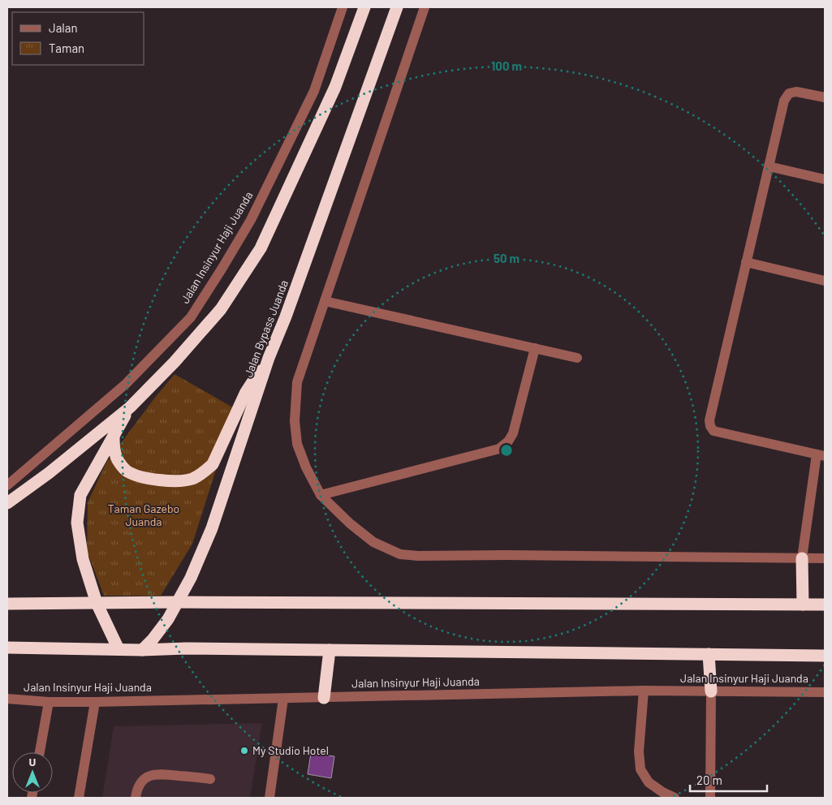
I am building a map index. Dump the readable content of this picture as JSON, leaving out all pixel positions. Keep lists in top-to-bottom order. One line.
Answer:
{"streets":{"highway":["Jalan Insinyur Haji Juanda","Jalan Bypass Juanda"]},"crossings":[["Jalan Insinyur Haji Juanda","Jalan Bypass Juanda"]],"parks":["Taman Gazebo Juanda"],"places":["My Studio Hotel"],"legend":["Jalan","Taman"],"scale_bar":"20 m","north":"top","rings":["100 m","50 m"]}
